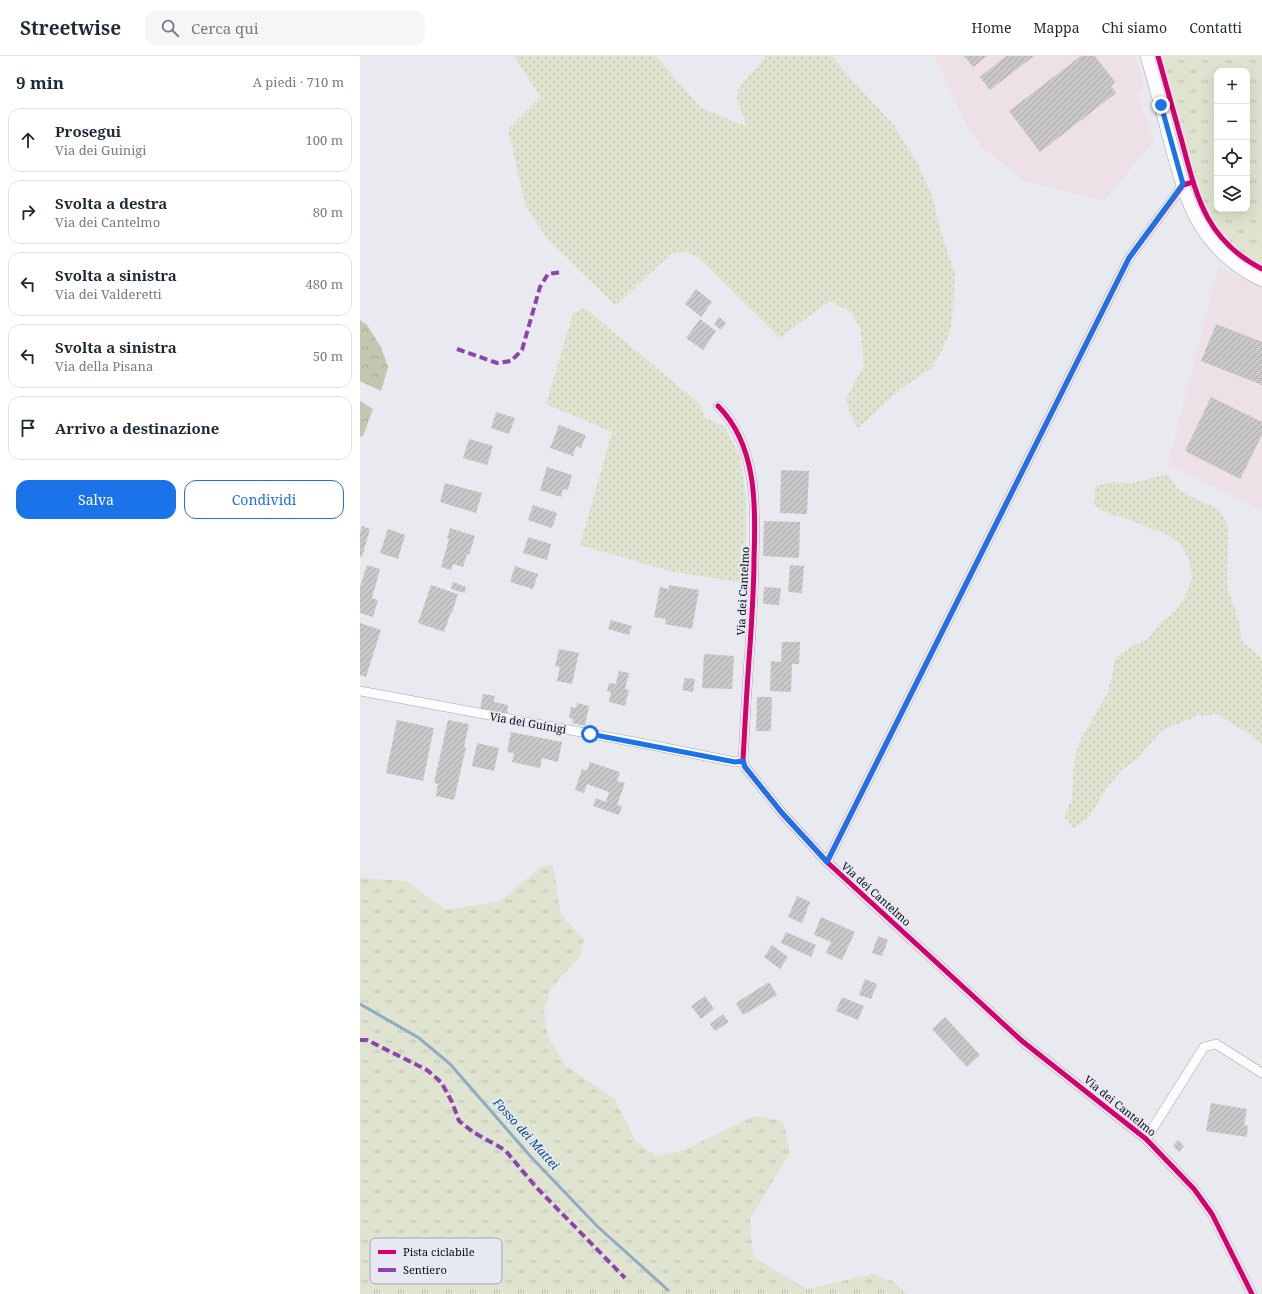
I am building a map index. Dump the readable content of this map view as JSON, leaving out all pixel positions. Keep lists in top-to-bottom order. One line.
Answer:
{"streets":{"street":["Via dei Cantelmo","Via dei Guinigi"]},"crossings":[["Via dei Cantelmo","Via dei Guinigi"]],"water":["Fosso dei Mattei"],"legend":["Pista ciclabile","Sentiero"],"page":{"header":"Streetwise","search":"Cerca qui","nav":["Home","Mappa","Chi siamo","Contatti"],"heading":["9 min","A piedi · 710 m"],"map_buttons":["+","−"],"list":[["Prosegui","Via dei Guinigi","100 m"],["Svolta a destra","Via dei Cantelmo","80 m"],["Svolta a sinistra","Via dei Valderetti","480 m"],["Svolta a sinistra","Via della Pisana","50 m"],"Arrivo a destinazione"],"buttons":["Salva","Condividi"]}}
